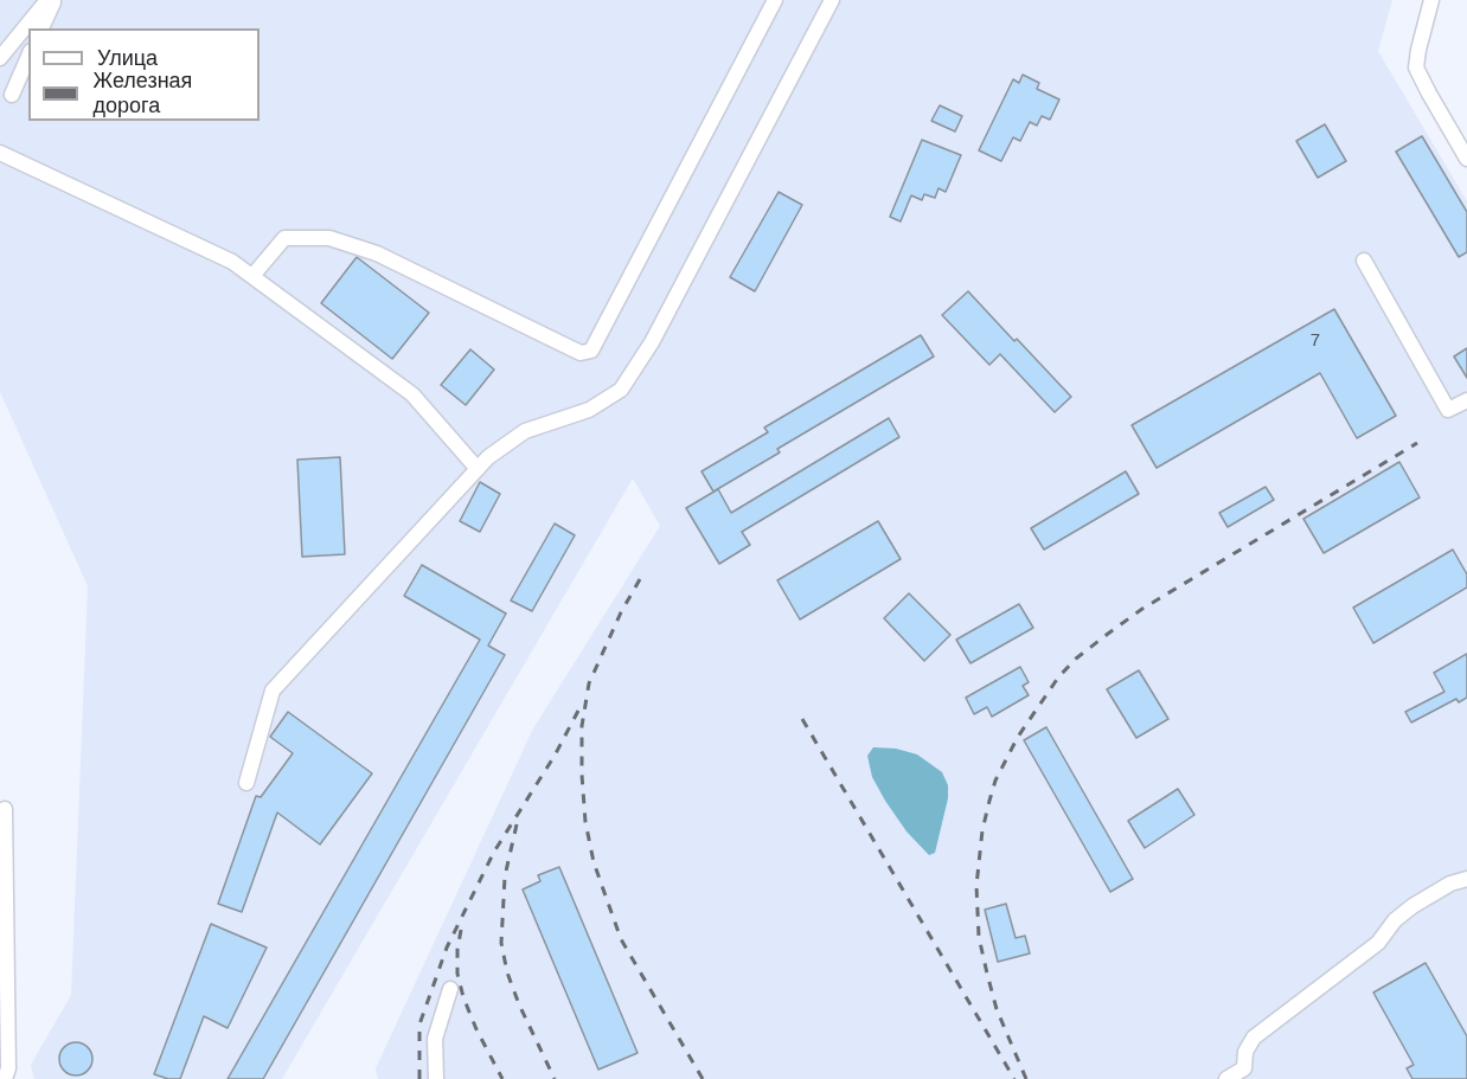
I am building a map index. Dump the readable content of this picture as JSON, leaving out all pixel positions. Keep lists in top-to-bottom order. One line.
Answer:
{"house_numbers":["7"],"legend":["Улица","Железная дорога"]}
